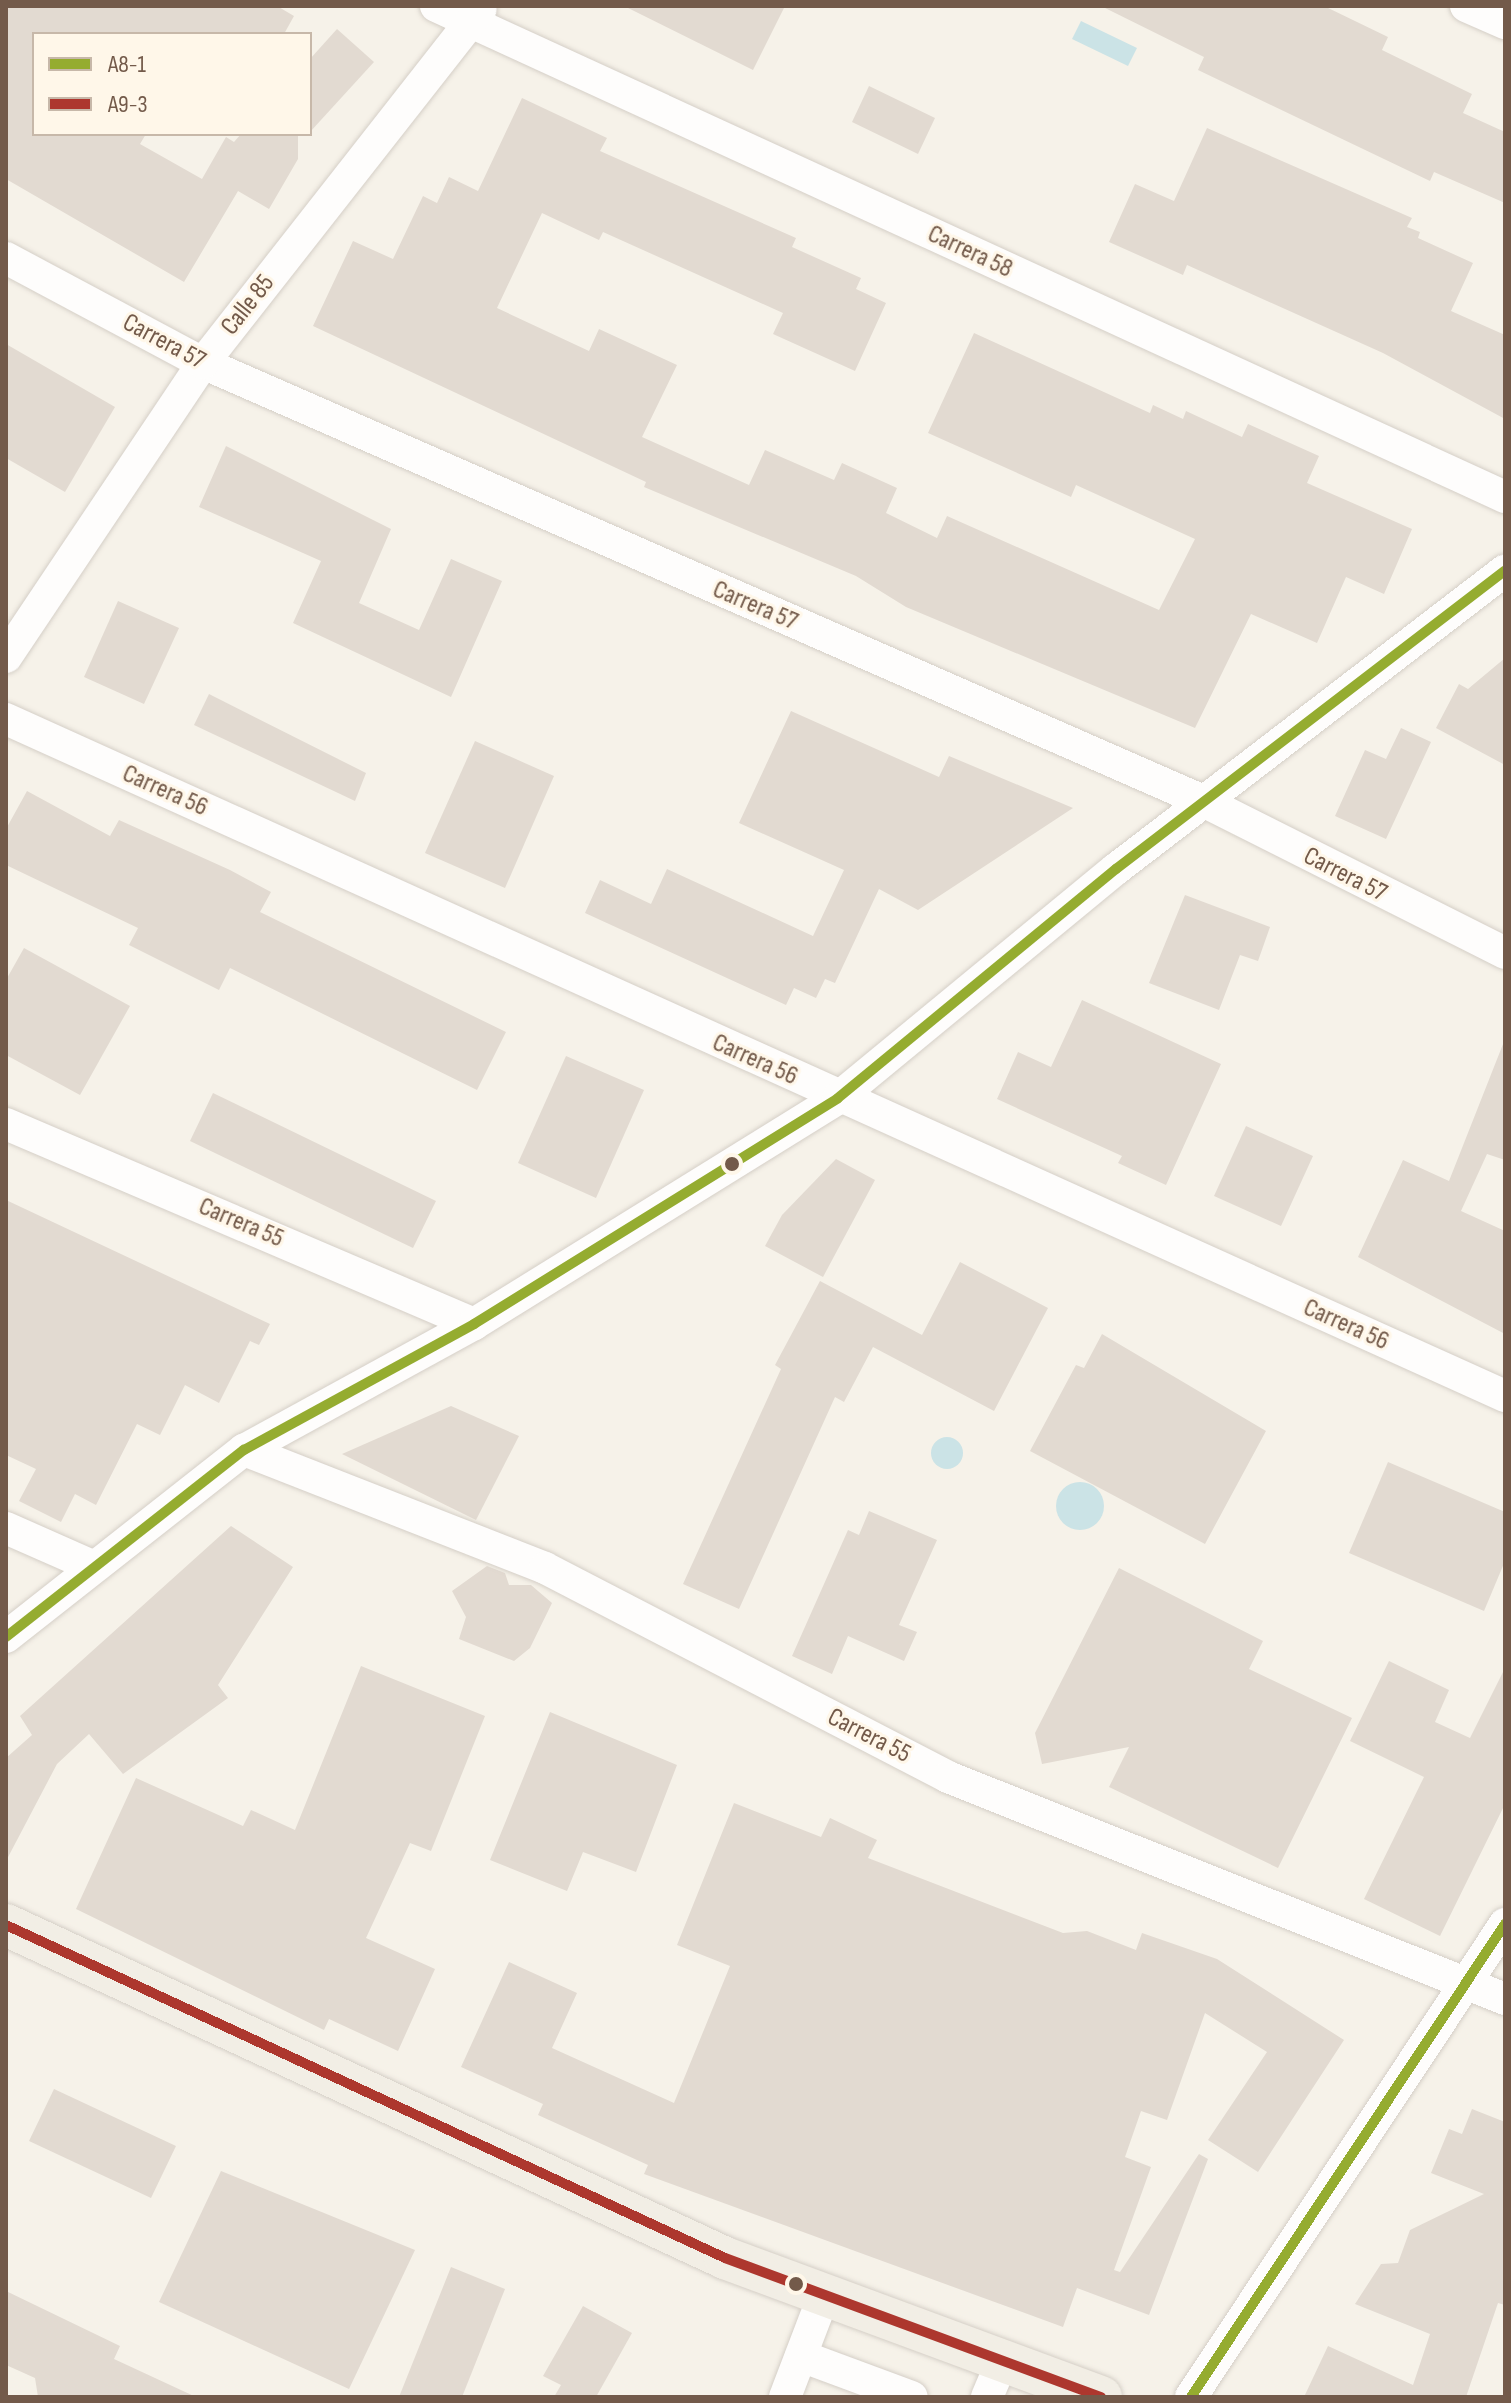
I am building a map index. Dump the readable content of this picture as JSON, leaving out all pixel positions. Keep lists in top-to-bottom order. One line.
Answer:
{"streets":{"street":["Carrera 58","Calle 85","Carrera 57","Carrera 56","Carrera 55"]},"crossings":[["Carrera 58","Calle 85"],["Calle 85","Carrera 57"]],"lines":["transit line A8-1","transit line A9-3"],"legend":["A8-1","A9-3"]}
